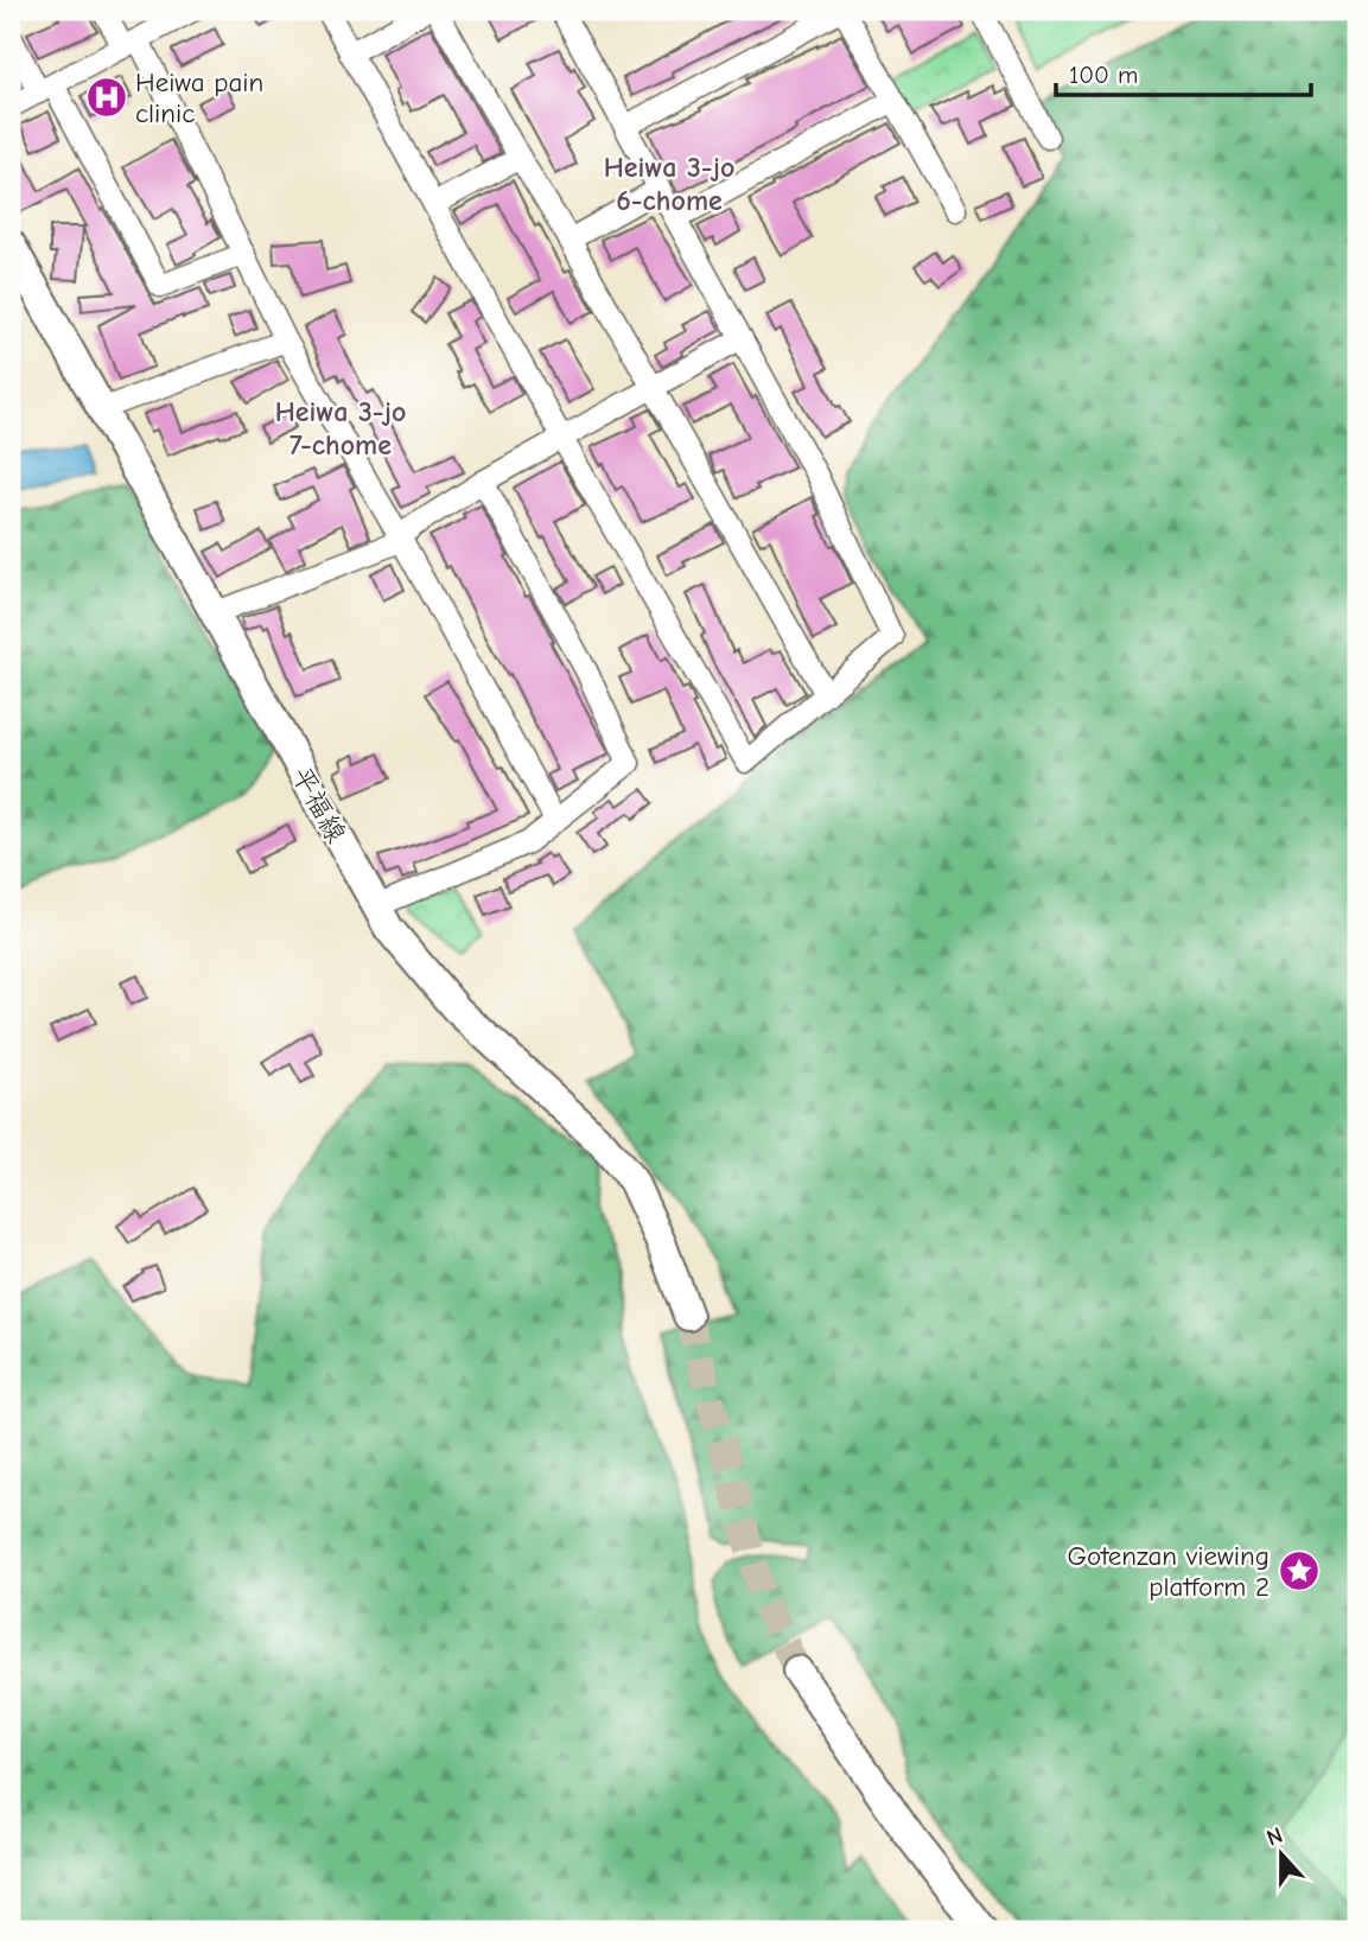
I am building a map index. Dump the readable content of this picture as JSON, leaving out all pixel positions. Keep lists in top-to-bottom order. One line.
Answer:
{"streets":{"street":["平福線"]},"districts":["Heiwa 3-jo 6-chome","Heiwa 3-jo 7-chome"],"places":{"hospital":["Heiwa pain clinic"],"place":["Gotenzan viewing platform 2"]},"scale_bar":"100 m","north":"top"}
